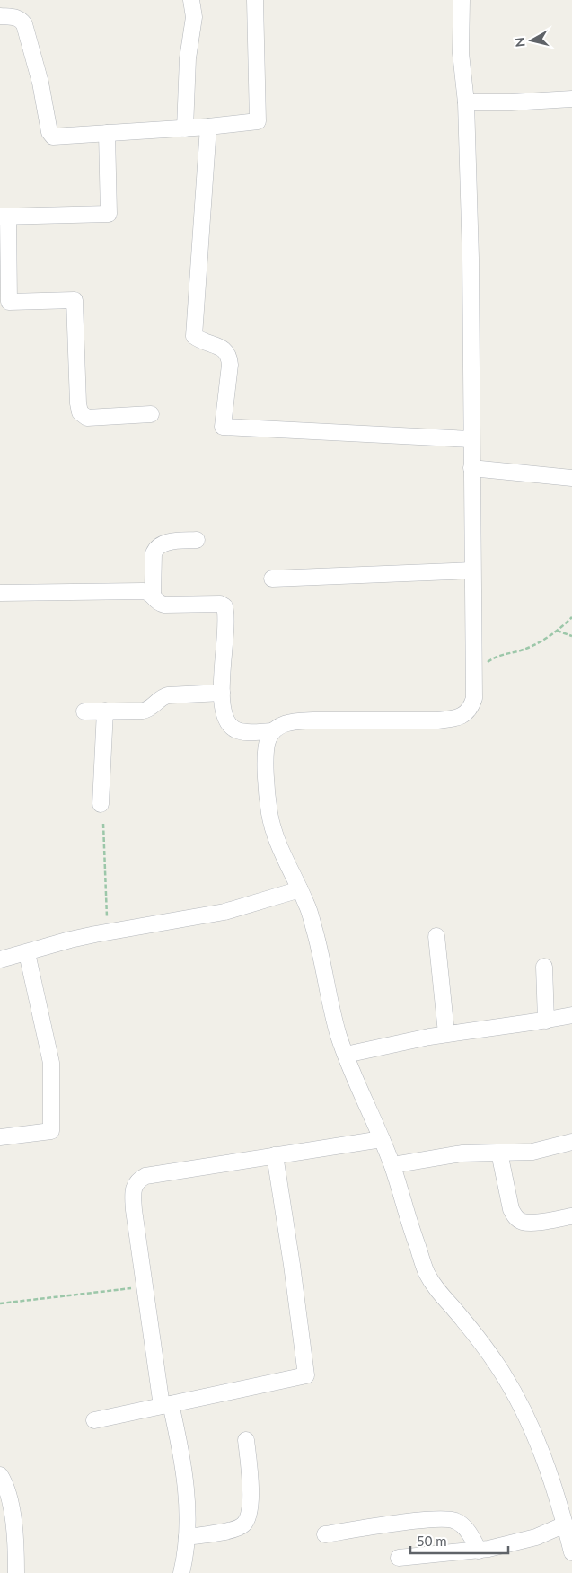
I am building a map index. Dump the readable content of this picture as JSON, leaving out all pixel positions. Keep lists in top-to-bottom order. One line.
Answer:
{"scale_bar":"50 m","north":"left"}
